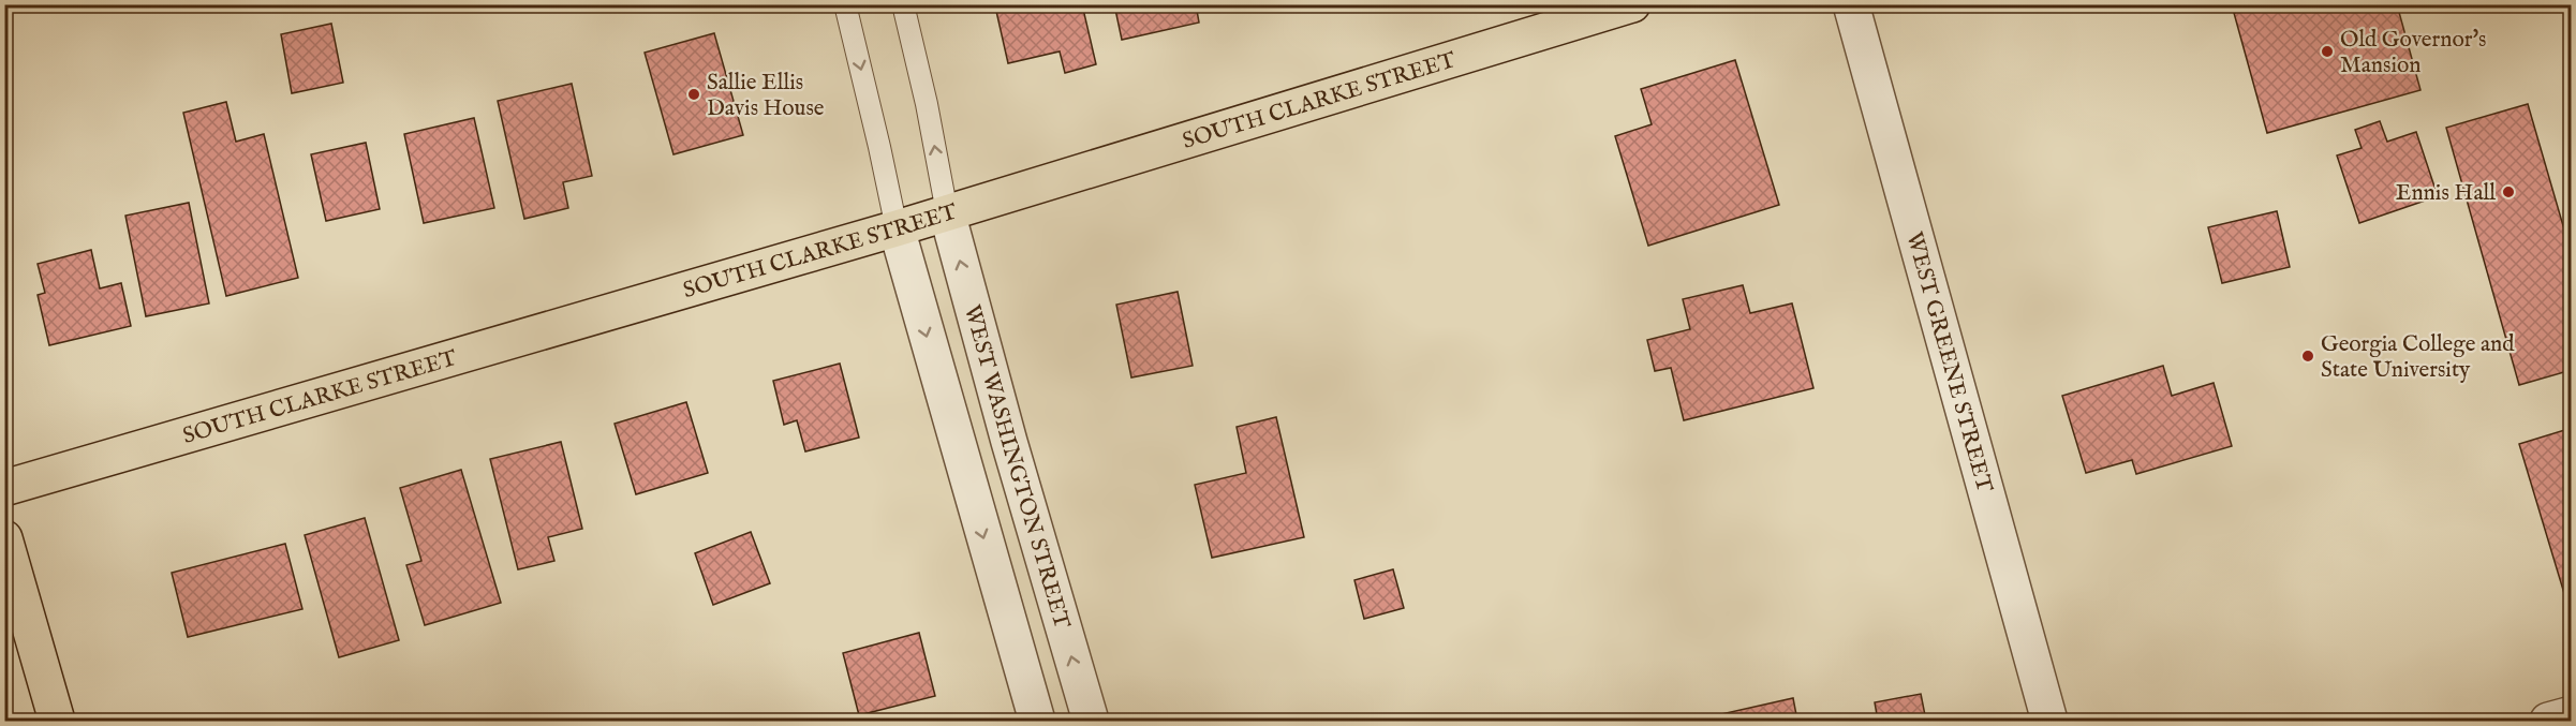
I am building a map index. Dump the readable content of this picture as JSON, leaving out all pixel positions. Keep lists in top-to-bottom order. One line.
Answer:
{"streets":{"main road":["SOUTH CLARKE STREET"],"street":["WEST GREENE STREET","WEST WASHINGTON STREET"]},"crossings":[["SOUTH CLARKE STREET","WEST WASHINGTON STREET"]],"places":["Old Governor's Mansion","Sallie Ellis Davis House","Ennis Hall","Georgia College and State University"]}
